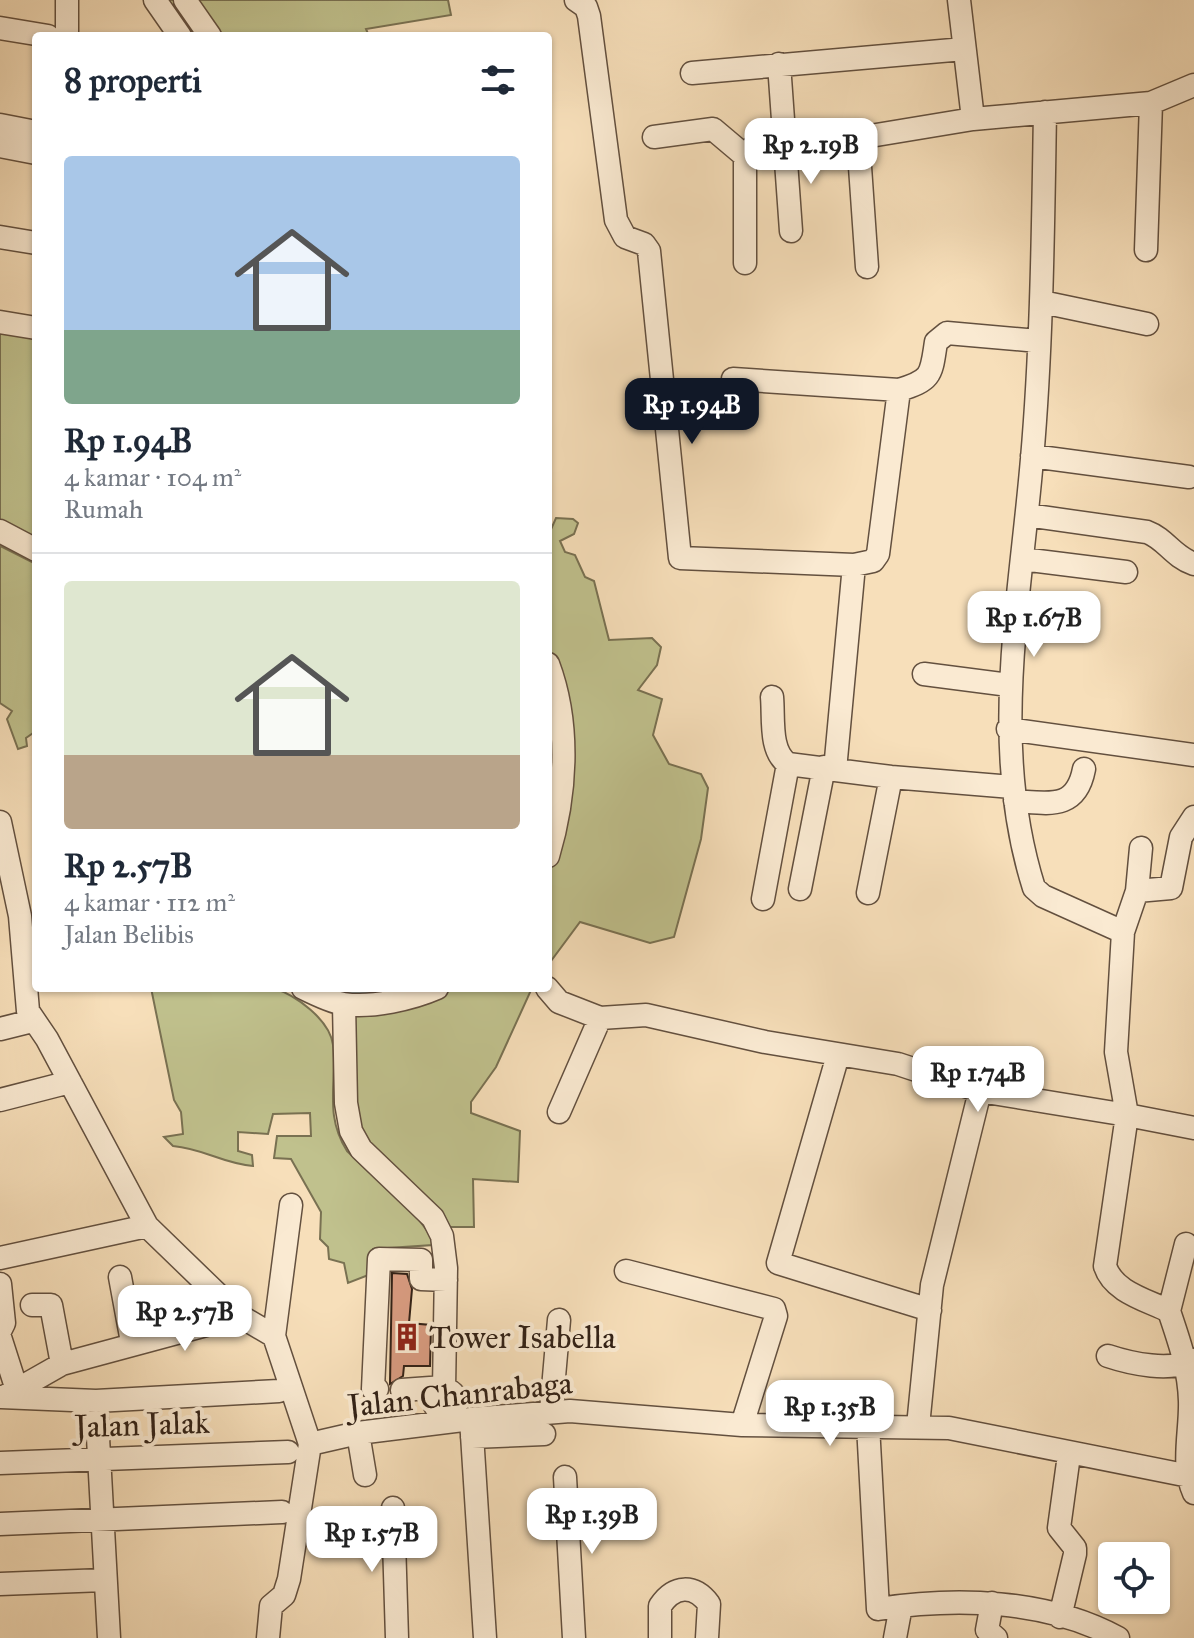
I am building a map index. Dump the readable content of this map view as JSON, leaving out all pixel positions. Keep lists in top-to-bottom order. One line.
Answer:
{"streets":{"street":["Jalan Chanrabaga","Jalan Jalak"]},"places":{"building":["Tower Isabella"]},"page":{"heading":"8 properti","price":["Rp 2.19B","Rp 1.94B","Rp 1.67B","Rp 1.74B","Rp 2.57B","Rp 1.35B","Rp 1.39B","Rp 1.57B"],"list":[{"name":"Rp 1.94B","note":"4 kamar · 104 m² · Rumah"},{"name":"Rp 2.57B","note":"4 kamar · 112 m² · Jalan Belibis"}]}}
